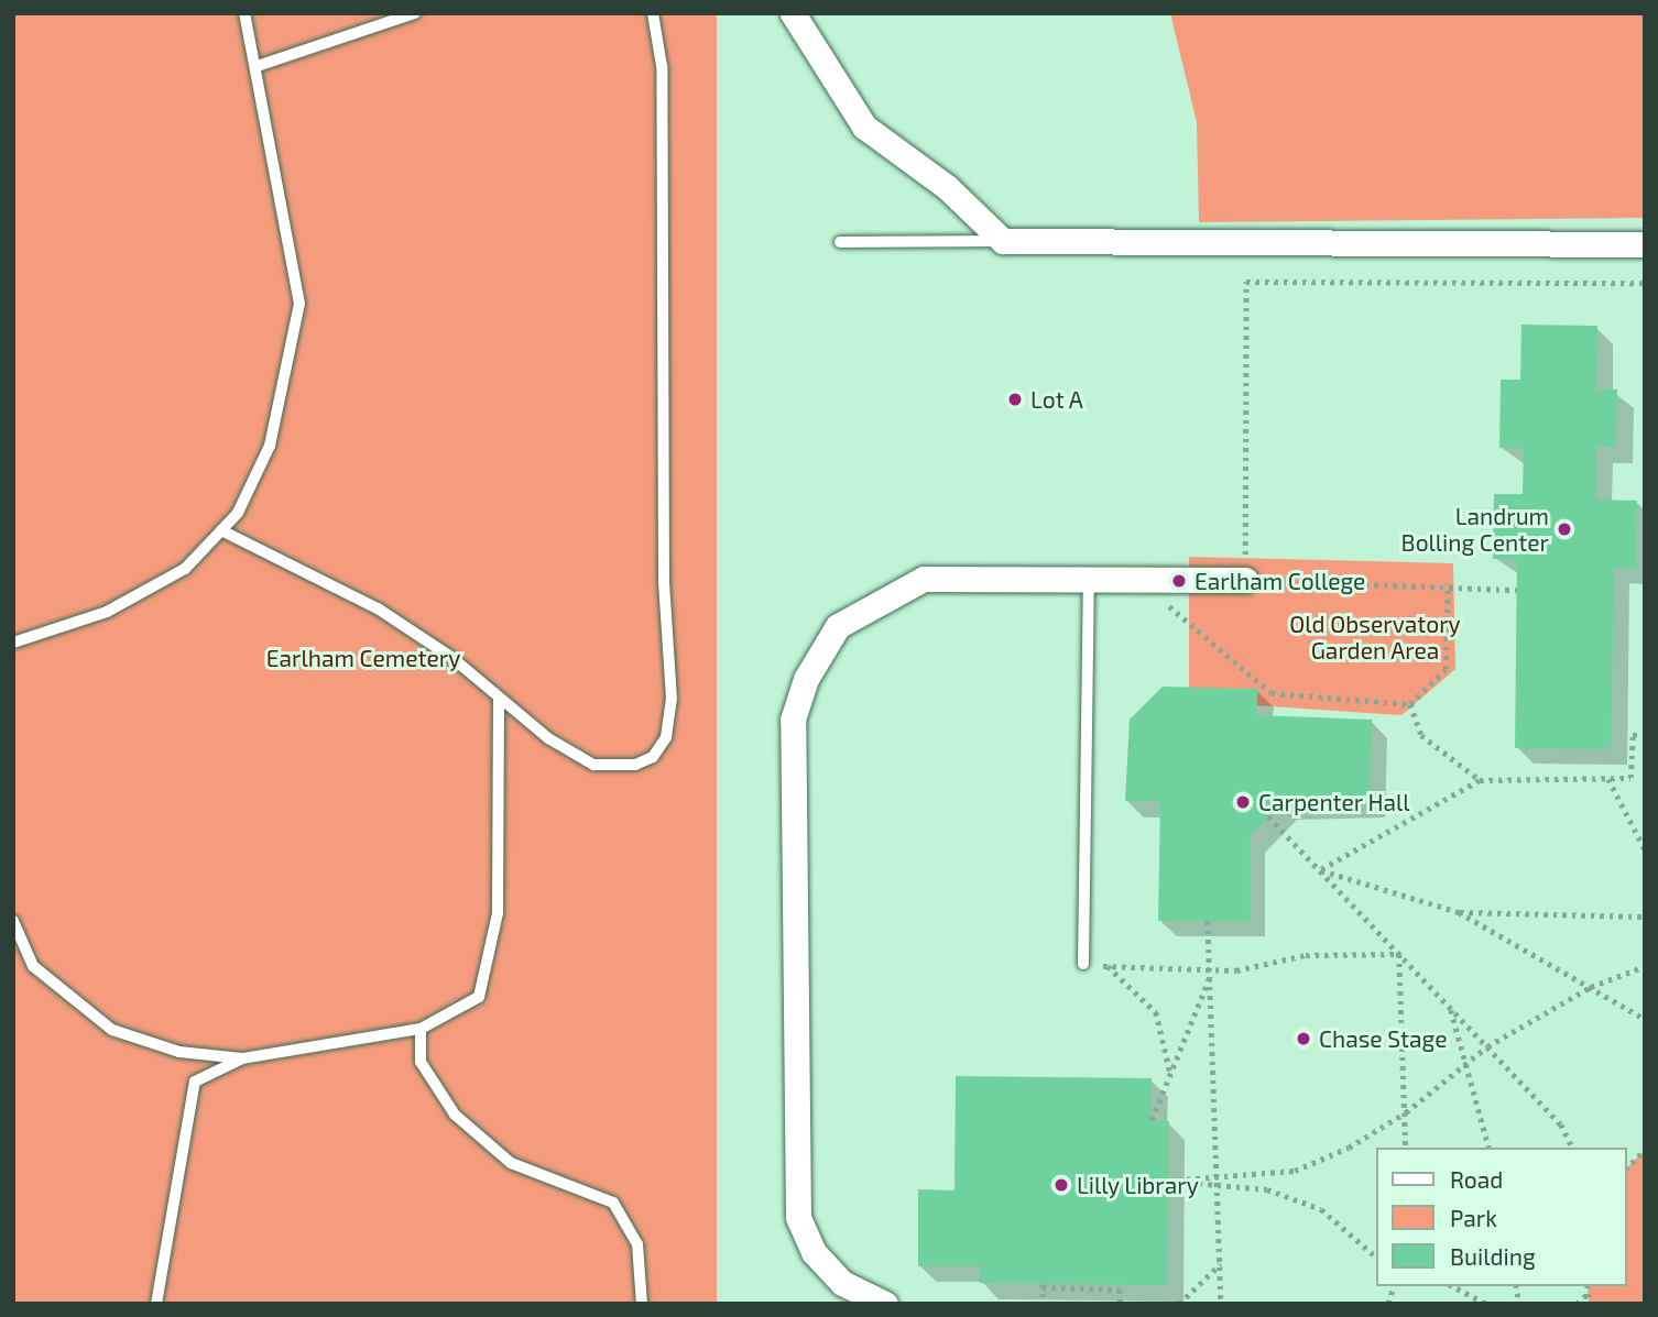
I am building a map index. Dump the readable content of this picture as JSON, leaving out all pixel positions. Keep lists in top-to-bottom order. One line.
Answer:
{"parks":["Old Observatory Garden Area","Earlham Cemetery"],"places":["Lot A","Landrum Bolling Center","Earlham College","Carpenter Hall","Chase Stage","Lilly Library"],"legend":["Road","Park","Building"]}
